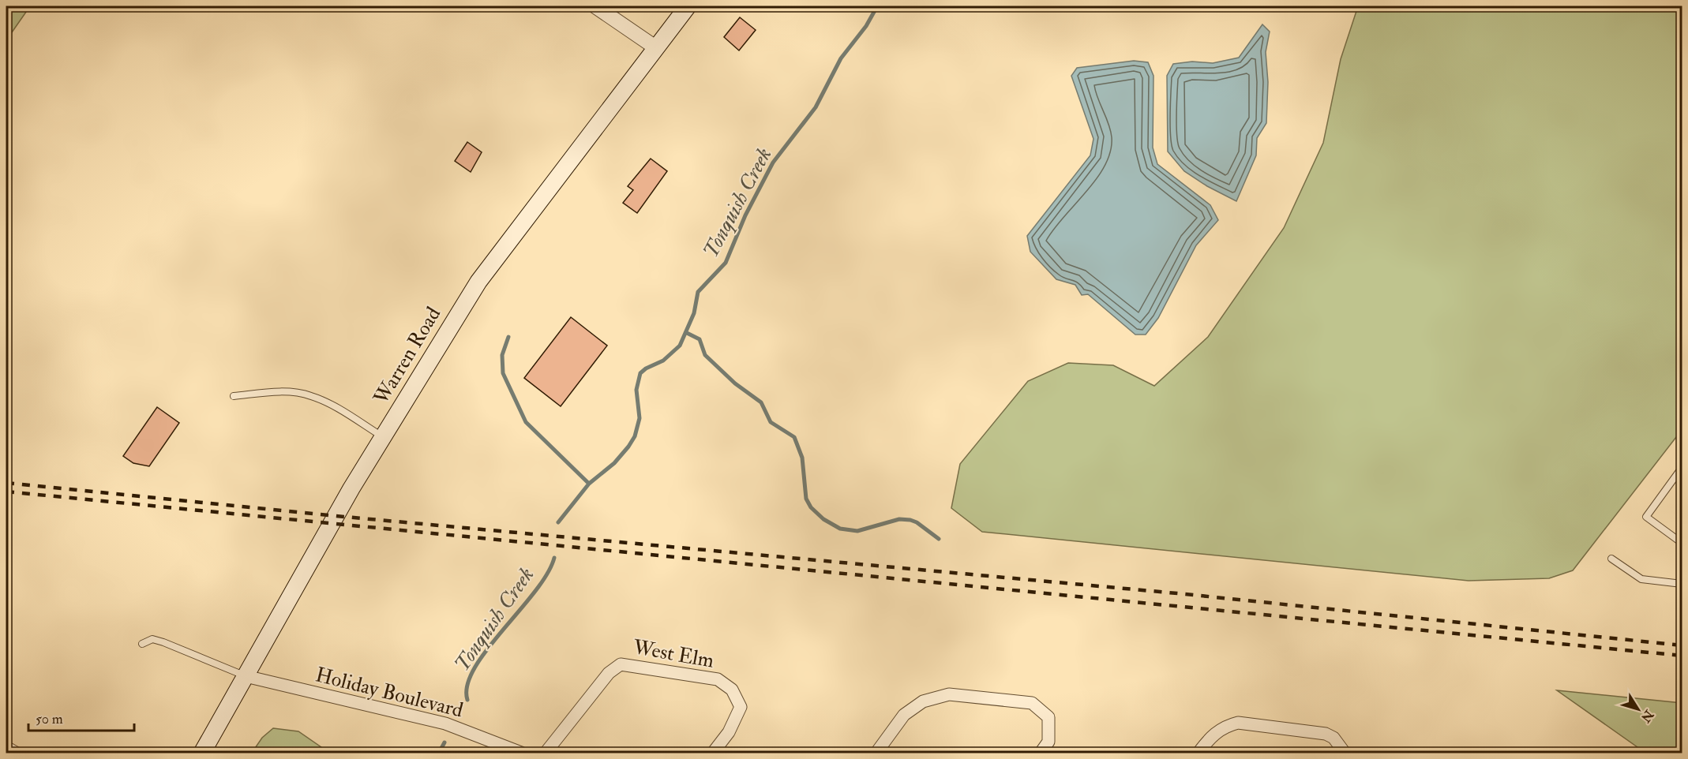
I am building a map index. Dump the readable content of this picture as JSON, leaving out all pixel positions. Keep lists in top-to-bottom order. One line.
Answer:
{"streets":{"main road":["Warren Road"],"street":["West Elm","Holiday Boulevard"]},"crossings":[["Warren Road","Holiday Boulevard"]],"water":["Tonquish Creek"],"scale_bar":"50 m","north":"bottom right"}
